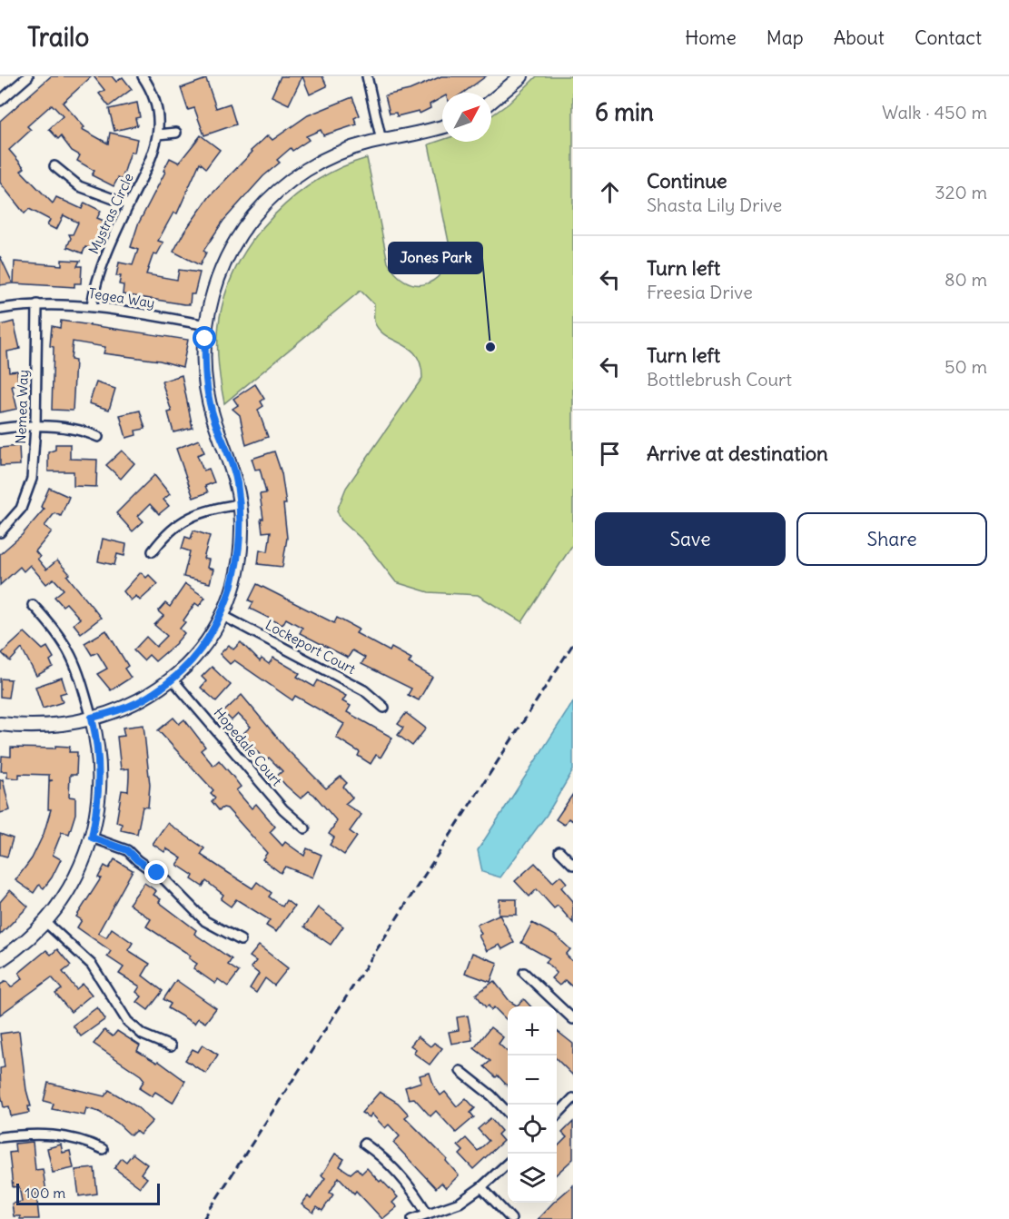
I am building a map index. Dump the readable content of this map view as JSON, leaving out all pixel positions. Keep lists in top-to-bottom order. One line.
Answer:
{"streets":{"street":["Mystras Circle","Tegea Way","Nemea Way","Lockeport Court","Hopedale Court"]},"crossings":[["Mystras Circle","Tegea Way"],["Tegea Way","Nemea Way"]],"places":["Jones Park"],"scale_bar":"100 m","north":"top right","page":{"header":"Trailo","nav":["Home","Map","About","Contact"],"heading":["6 min","Walk · 450 m"],"list":[["Continue","Shasta Lily Drive","320 m"],["Turn left","Freesia Drive","80 m"],["Turn left","Bottlebrush Court","50 m"],"Arrive at destination"],"buttons":["Save","Share"],"map_buttons":["+","−"],"scale":"100 m"}}
